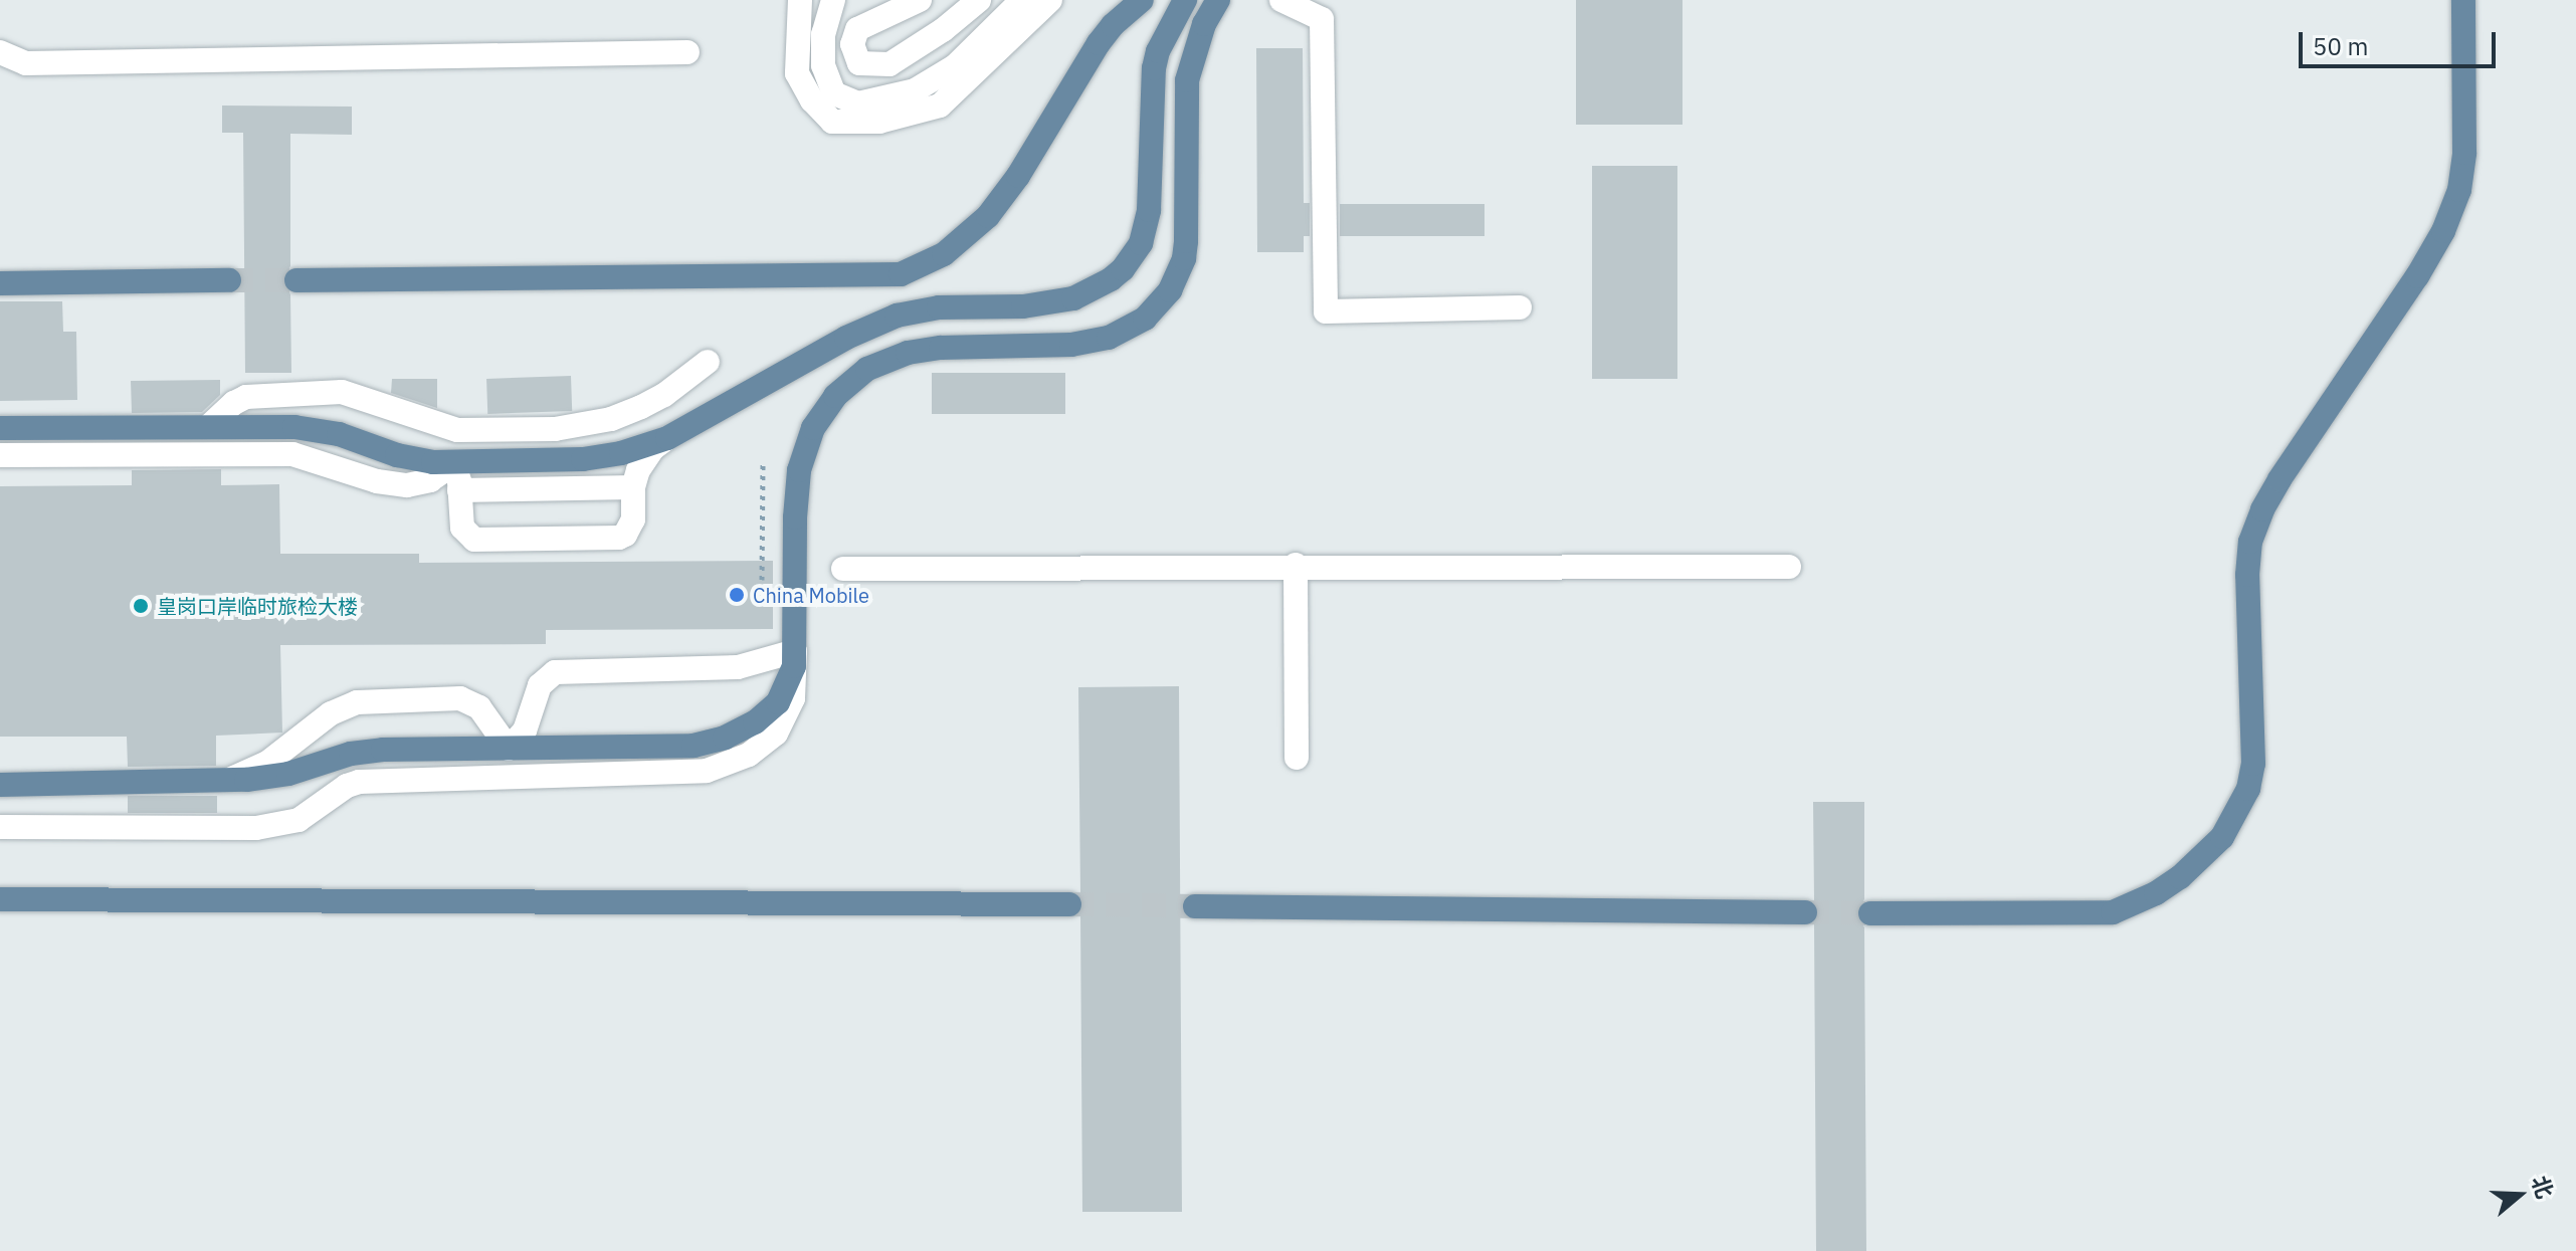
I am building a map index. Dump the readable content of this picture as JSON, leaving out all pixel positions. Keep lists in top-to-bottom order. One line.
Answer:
{"places":["China Mobile","皇岗口岸临时旅检大楼"],"scale_bar":"50 m","north":"right"}
